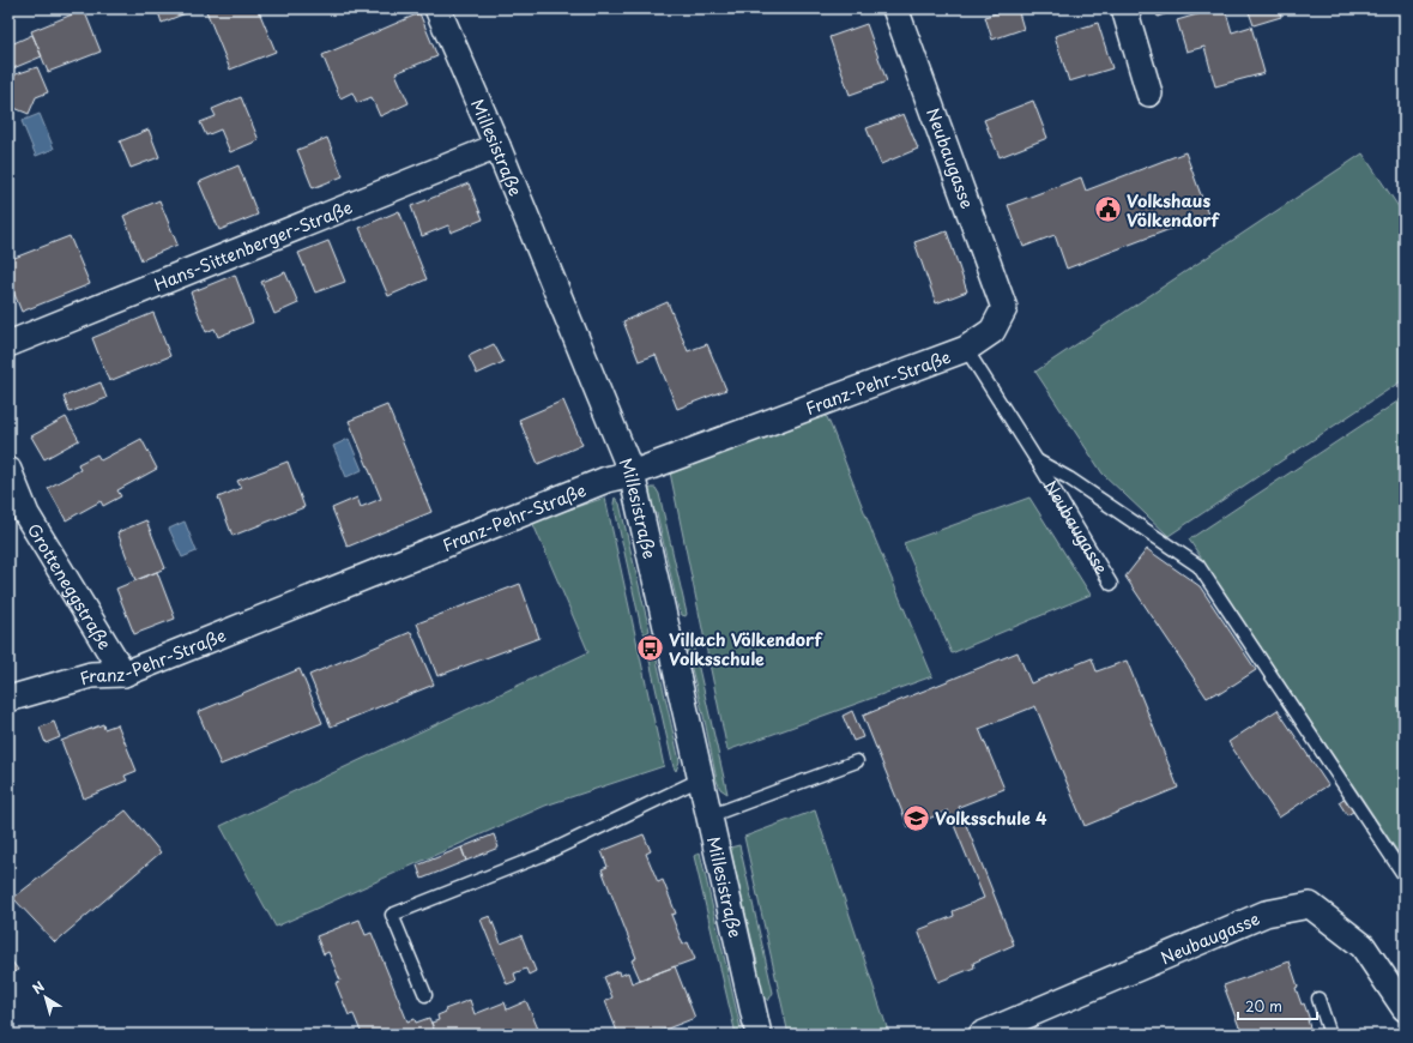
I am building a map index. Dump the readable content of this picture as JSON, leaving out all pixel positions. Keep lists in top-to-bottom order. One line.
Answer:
{"streets":{"street":["Millesistraße","Neubaugasse","Hans-Sittenberger-Straße","Franz-Pehr-Straße","Grotteneggstraße"]},"crossings":[["Millesistraße","Hans-Sittenberger-Straße"],["Millesistraße","Franz-Pehr-Straße"],["Neubaugasse","Franz-Pehr-Straße"],["Franz-Pehr-Straße","Grotteneggstraße"]],"places":{"public building":["Volkshaus Völkendorf"],"bus stop":["Villach Völkendorf Volksschule"],"school or university":["Volksschule 4"]},"scale_bar":"20 m","north":"top left"}
